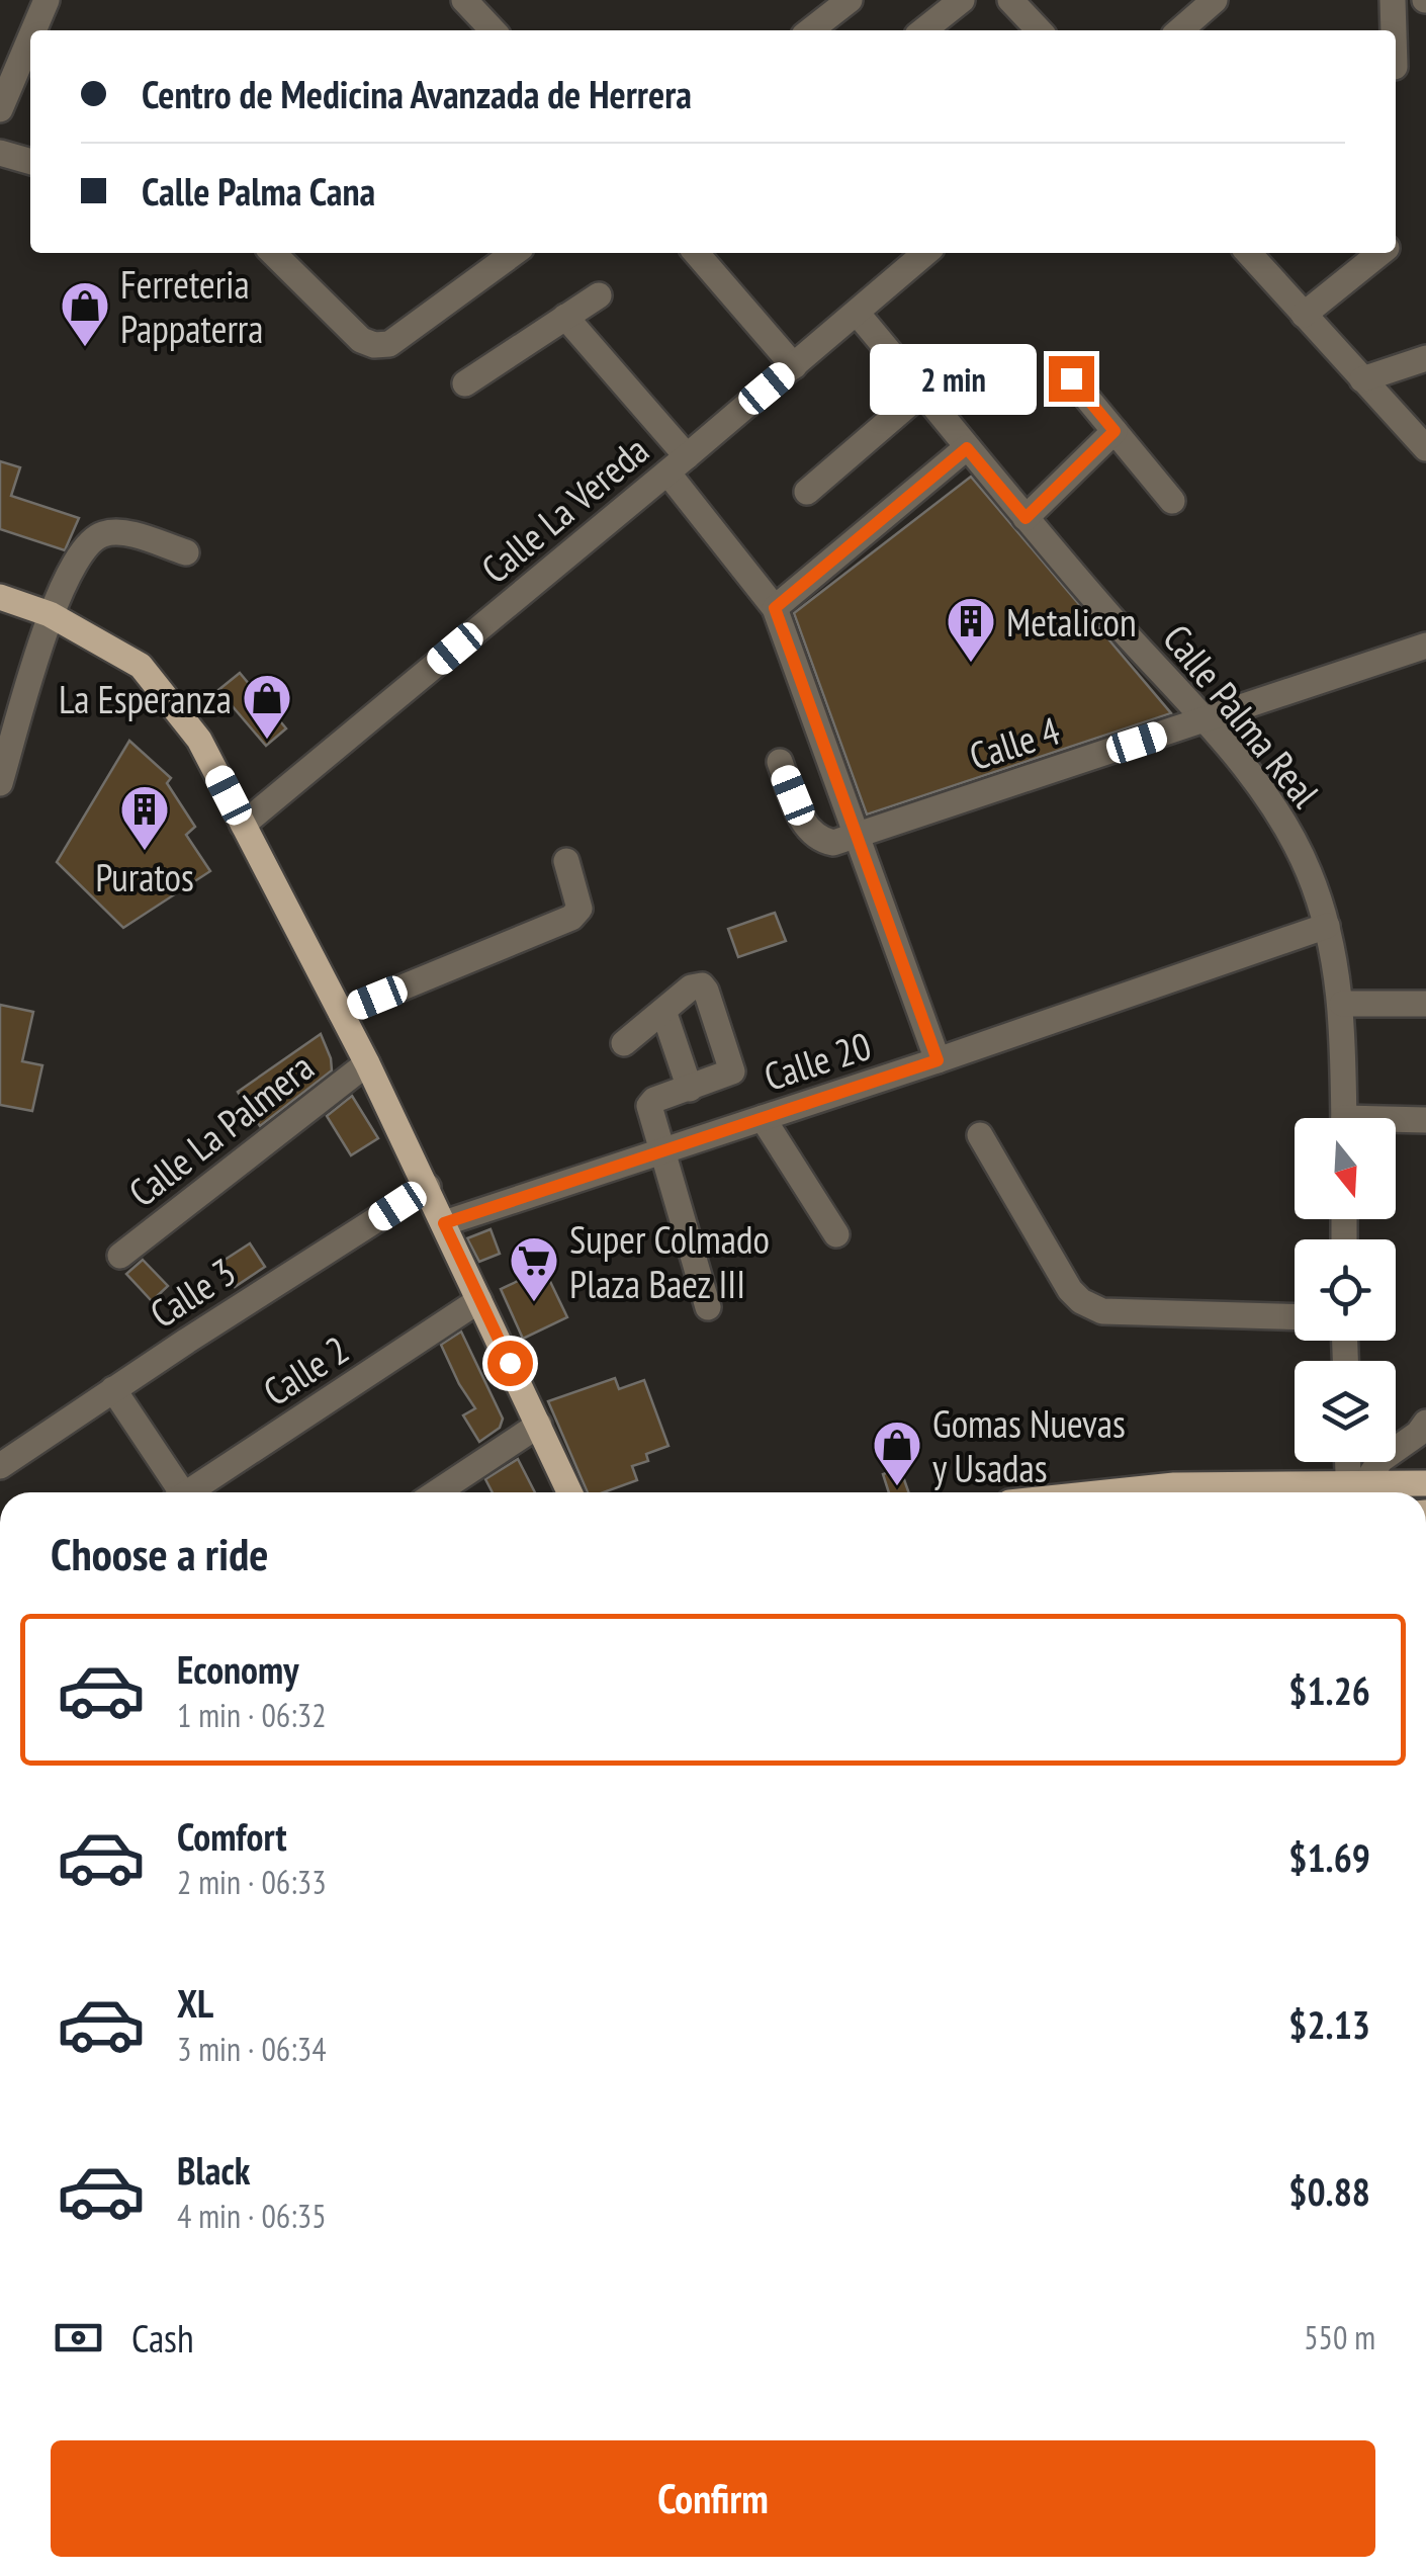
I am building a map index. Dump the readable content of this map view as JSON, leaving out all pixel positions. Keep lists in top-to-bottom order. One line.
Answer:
{"streets":{"street":["Calle La Vereda","Calle Palma Real","Calle 4","Calle 20","Calle La Palmera","Calle 3","Calle 2"]},"crossings":[["Calle La Vereda","Calle Palma Real"],["Calle Palma Real","Calle 4"],["Calle Palma Real","Calle 20"]],"places":{"shop":["Ferreteria Pappaterra","La Esperanza","Gomas Nuevas y Usadas"],"building":["Metalicon","Puratos"],"supermarket":["Super Colmado Plaza Baez III"]},"north":"bottom","page":{"banner":["Centro de Medicina Avanzada de Herrera","Calle Palma Cana"],"bubble":"2 min","heading":"Choose a ride","list":[{"name":"Economy","note":"1 min · 06:32","value":"$1.26"},{"name":"Comfort","note":"2 min · 06:33","value":"$1.69"},{"name":"XL","note":"3 min · 06:34","value":"$2.13"},{"name":"Black","note":"4 min · 06:35","value":"$0.88"}],"pay":["Cash","550 m"],"buttons":"Confirm"}}
